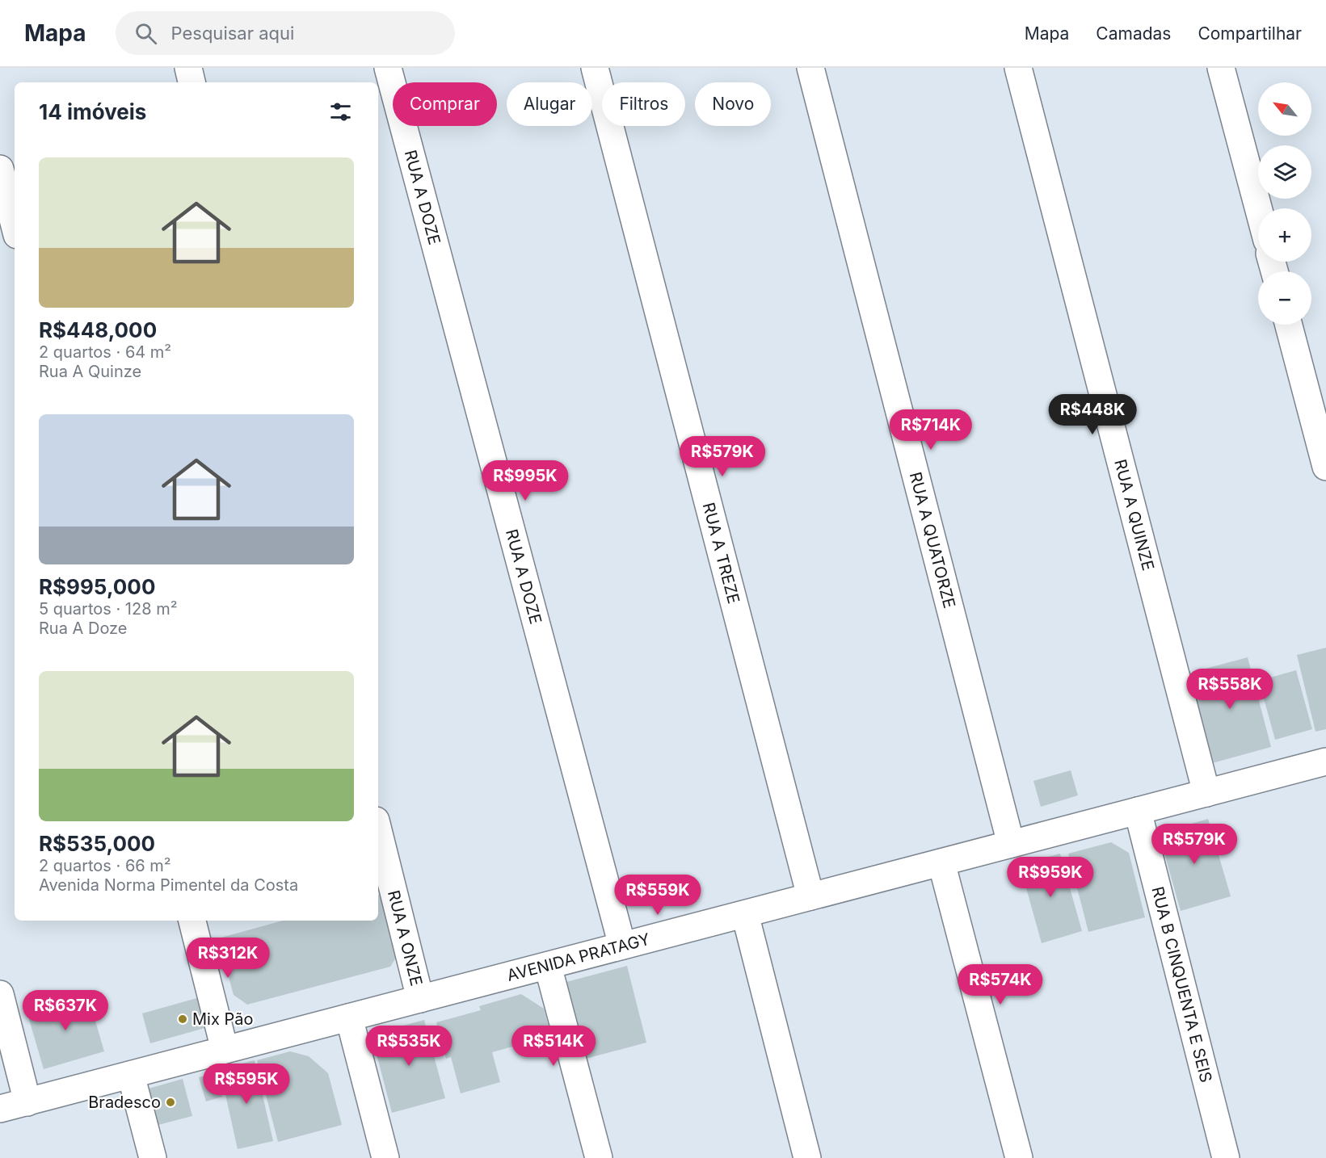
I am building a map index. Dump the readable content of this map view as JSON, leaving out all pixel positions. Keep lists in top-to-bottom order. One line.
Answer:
{"streets":{"street":["RUA A DOZE","RUA A QUINZE","RUA A QUATORZE","RUA A TREZE","RUA A ONZE","AVENIDA PRATAGY","RUA B CINQUENTA E SEIS"]},"crossings":[["RUA A DOZE","AVENIDA PRATAGY"],["RUA A QUINZE","AVENIDA PRATAGY"],["RUA A QUATORZE","AVENIDA PRATAGY"],["RUA A TREZE","AVENIDA PRATAGY"],["RUA A ONZE","AVENIDA PRATAGY"],["AVENIDA PRATAGY","RUA B CINQUENTA E SEIS"]],"places":["Mix Pão","Bradesco"],"north":"top left","page":{"header":"Mapa","search":"Pesquisar aqui","nav":["Mapa","Camadas","Compartilhar"],"map_buttons":["+","−"],"chip":["Comprar","Alugar","Filtros","Novo"],"heading":"14 imóveis","list":[{"name":"R$448,000","note":"2 quartos · 64 m² · Rua A Quinze"},{"name":"R$995,000","note":"5 quartos · 128 m² · Rua A Doze"},{"name":"R$535,000","note":"2 quartos · 66 m² · Avenida Norma Pimentel da Costa"}],"price":["R$448K","R$714K","R$579K","R$995K","R$558K","R$579K","R$959K","R$559K","R$312K","R$574K","R$637K","R$535K","R$514K","R$595K"]}}
